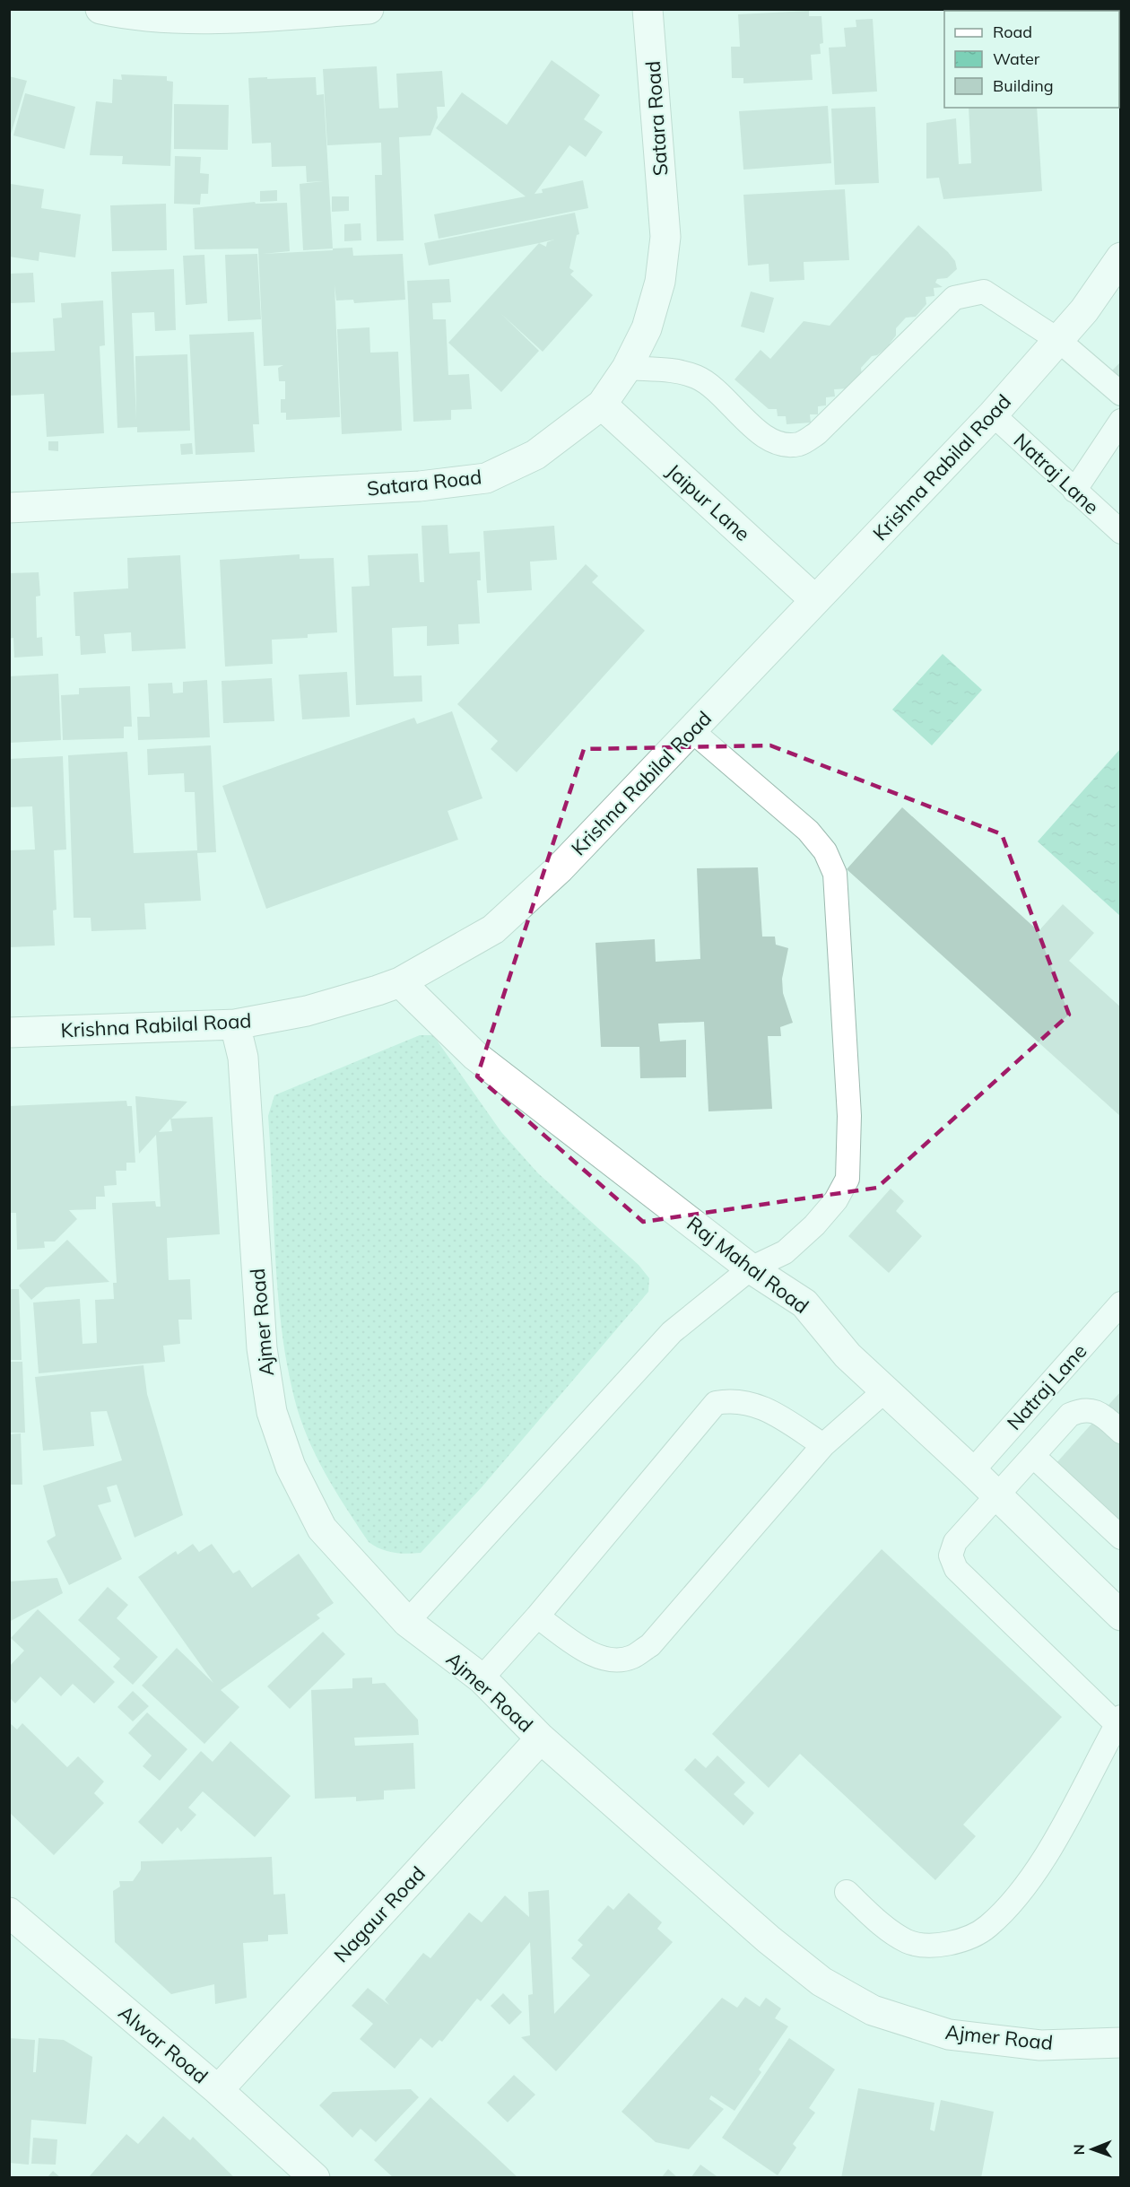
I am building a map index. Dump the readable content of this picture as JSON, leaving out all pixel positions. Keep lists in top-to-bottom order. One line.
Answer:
{"streets":{"street":["Satara Road","Krishna Rabilal Road","Jaipur Lane","Raj Mahal Road","Ajmer Road","Nagaur Road","Alwar Road"],"lane":["Natraj Lane"]},"crossings":[["Satara Road","Jaipur Lane"],["Krishna Rabilal Road","Natraj Lane"],["Krishna Rabilal Road","Jaipur Lane"],["Krishna Rabilal Road","Raj Mahal Road"],["Krishna Rabilal Road","Ajmer Road"],["Natraj Lane","Raj Mahal Road"],["Ajmer Road","Nagaur Road"],["Nagaur Road","Alwar Road"]],"legend":["Road","Water","Building"],"north":"left"}
